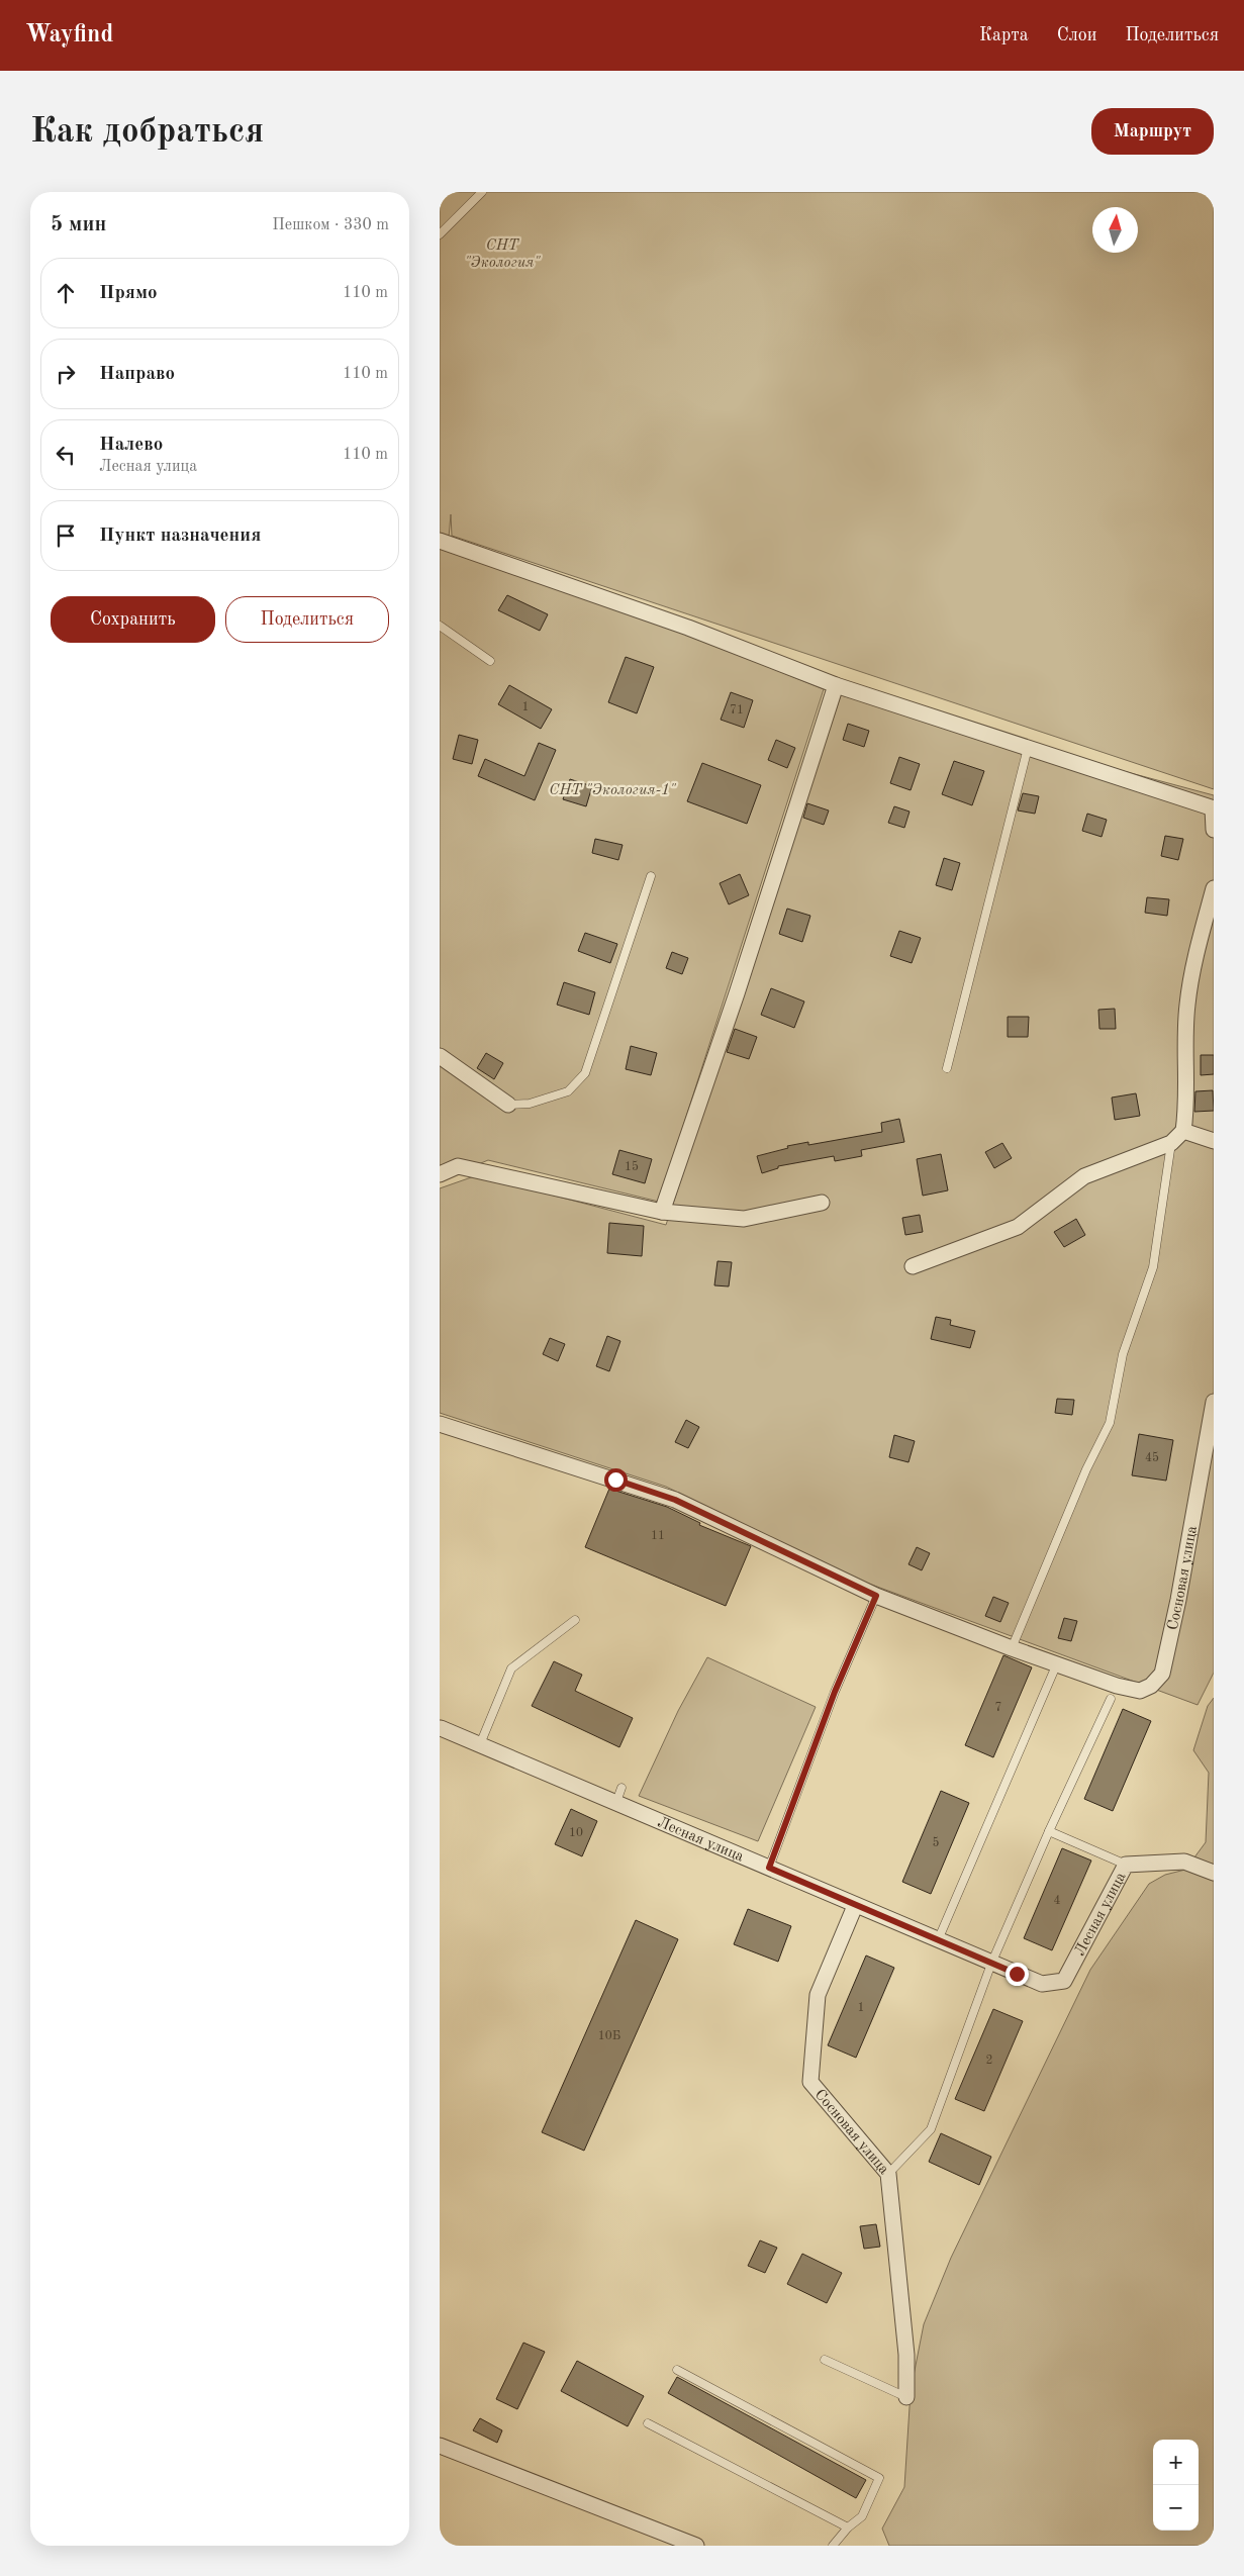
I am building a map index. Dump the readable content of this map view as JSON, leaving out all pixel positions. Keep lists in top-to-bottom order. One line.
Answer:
{"streets":{"street":["Сосновая улица","Лесная улица"]},"crossings":[["Сосновая улица","Лесная улица"]],"parks":["СНТ \"Экология\"","СНТ \"Экология-1\""],"house_numbers":["1","71","15","45","11","7","10","5","4","1","10Б","2"],"north":"top","page":{"header":"Wayfind","nav":["Карта","Слои","Поделиться"],"buttons":["Маршрут",["Сохранить","Поделиться"]],"title":"Как добраться","heading":["5 мин","Пешком · 330 m"],"list":[["Прямо","110 m"],["Направо","110 m"],["Налево","Лесная улица","110 m"],"Пункт назначения"],"map_buttons":["+","−"]}}
